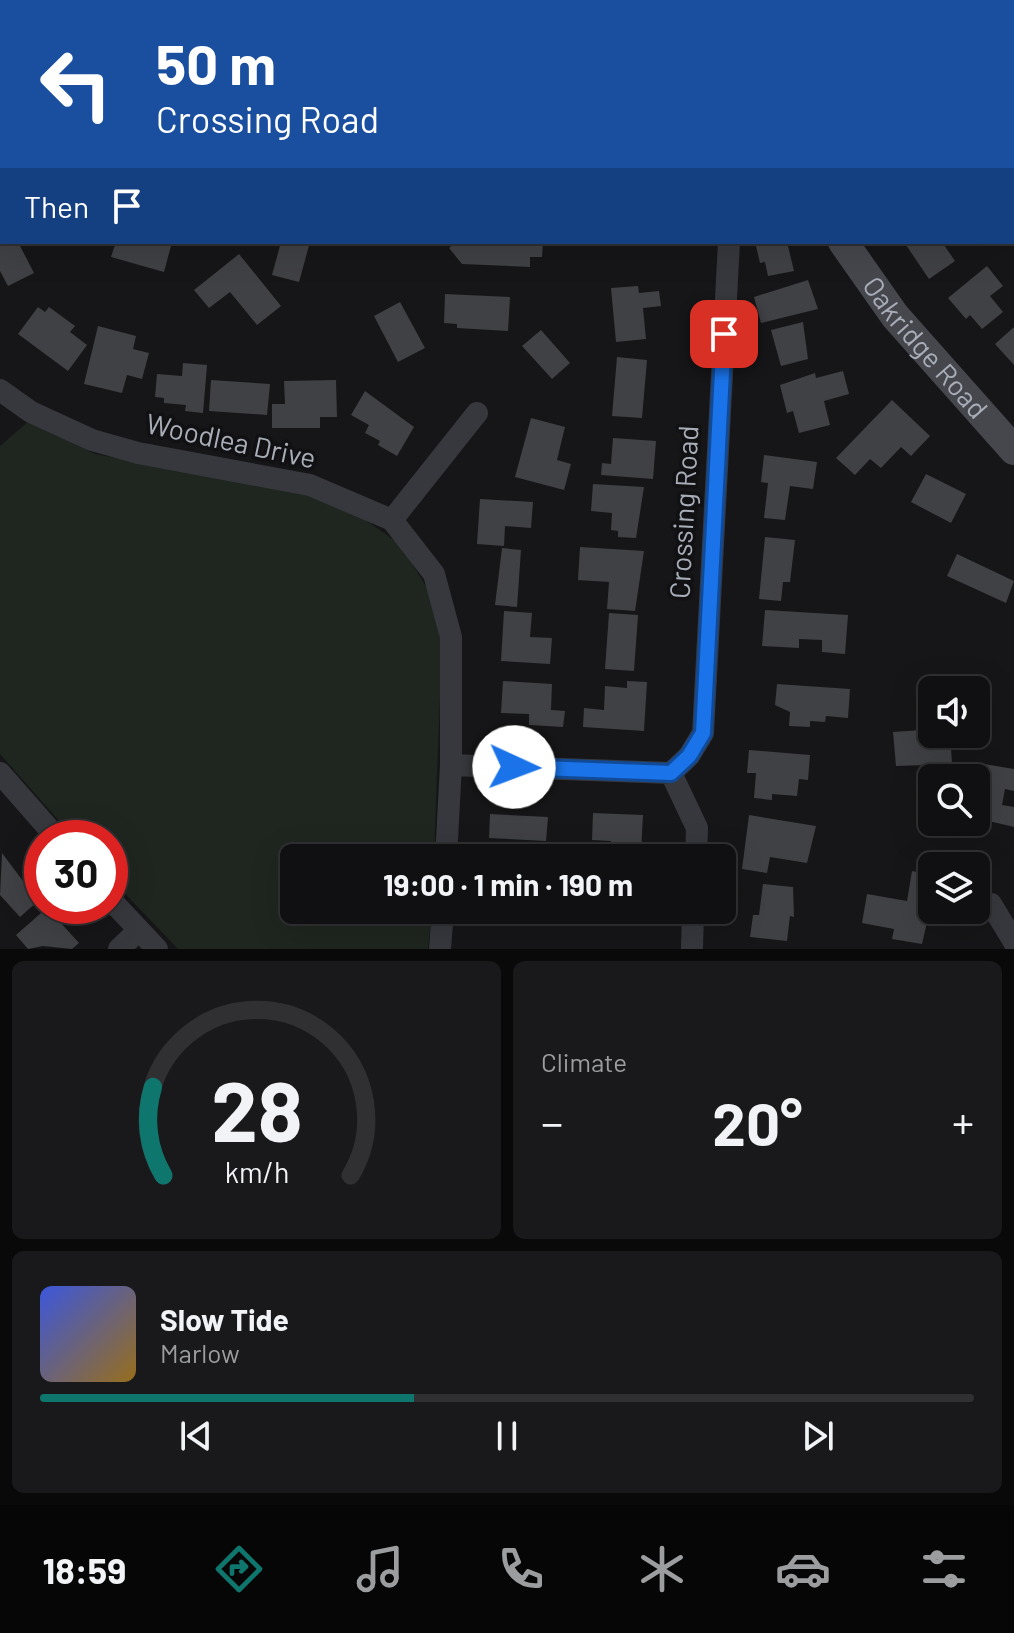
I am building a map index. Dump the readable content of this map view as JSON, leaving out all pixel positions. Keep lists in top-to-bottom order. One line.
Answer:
{"streets":{"street":["Oakridge Road","Woodlea Drive","Crossing Road"]},"page":{"turn":["50 m","Crossing Road"],"then":"Then","limit":"30","trip":"19:00 · 1 min · 190 m","tile":"Climate","heat":["−","20°","+"],"song":["Slow Tide","Marlow"],"tabs":"18:59","gauge":["28","km/h"]}}
